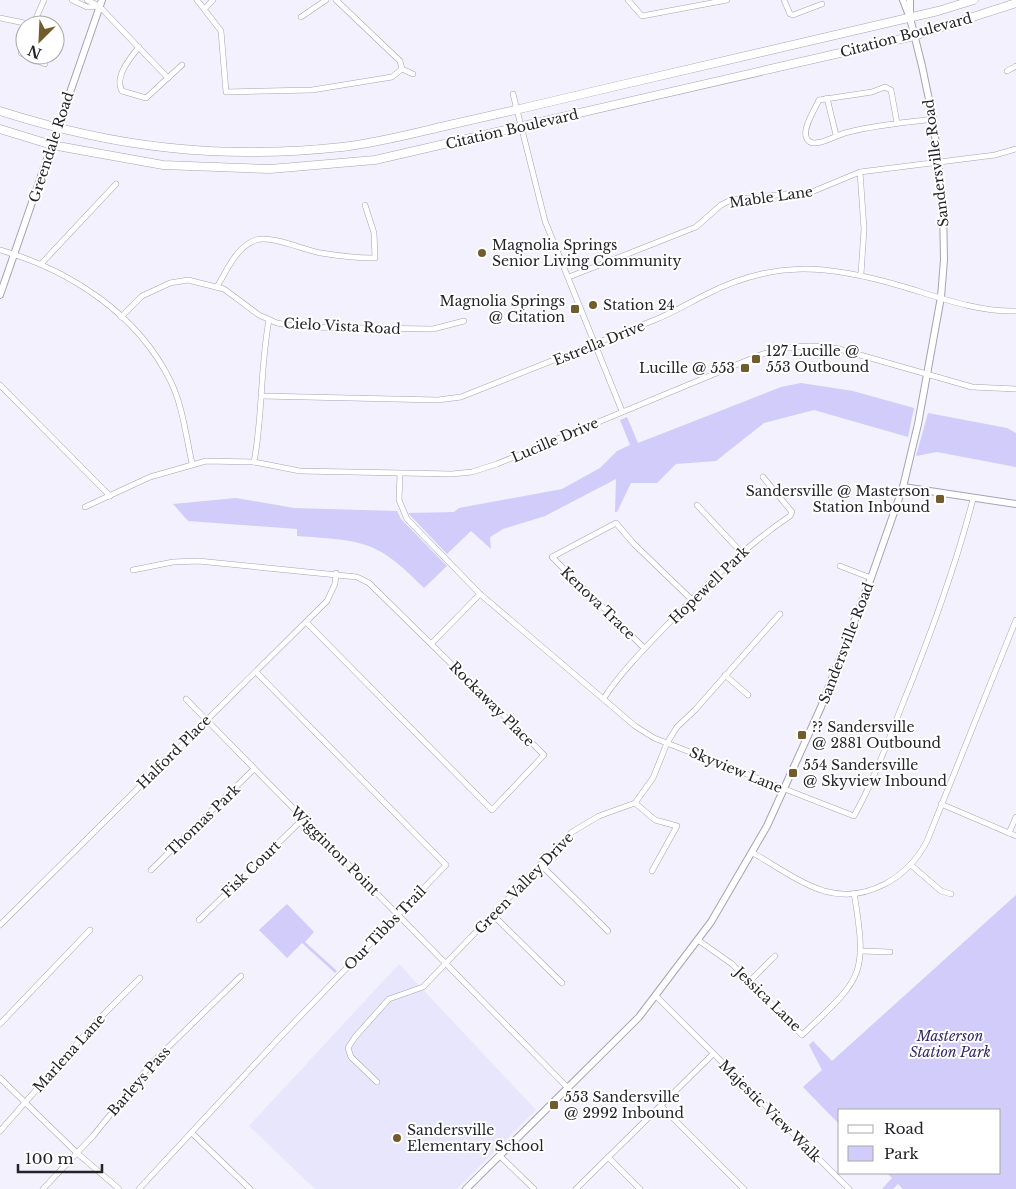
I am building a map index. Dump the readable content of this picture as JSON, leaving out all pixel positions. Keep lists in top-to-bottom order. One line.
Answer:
{"streets":{"main road":["Citation Boulevard"],"street":["Greendale Road","Sandersville Road","Mable Lane","Cielo Vista Road","Estrella Drive","Lucille Drive","Hopewell Park","Kenova Trace","Rockaway Place","Halford Place","Skyview Lane","Thomas Park","Wigginton Point","Fisk Court","Green Valley Drive","Our Tibbs Trail","Jessica Lane","Marlena Lane","Barleys Pass","Majestic View Walk"]},"crossings":[["Citation Boulevard","Greendale Road"],["Citation Boulevard","Sandersville Road"],["Sandersville Road","Mable Lane"],["Sandersville Road","Estrella Drive"],["Sandersville Road","Lucille Drive"],["Sandersville Road","Skyview Lane"],["Sandersville Road","Wigginton Point"],["Sandersville Road","Jessica Lane"],["Sandersville Road","Majestic View Walk"],["Lucille Drive","Skyview Lane"],["Hopewell Park","Kenova Trace"],["Hopewell Park","Skyview Lane"],["Rockaway Place","Halford Place"],["Halford Place","Wigginton Point"],["Halford Place","Our Tibbs Trail"],["Thomas Park","Wigginton Point"],["Wigginton Point","Fisk Court"],["Wigginton Point","Green Valley Drive"],["Wigginton Point","Our Tibbs Trail"]],"parks":["Masterson Station Park"],"places":{"other":["Magnolia Springs Senior Living Community","Station 24","Sandersville Elementary School"],"transit":["Magnolia Springs @ Citation","127 Lucille @ 553 Outbound","Lucille @ 553","Sandersville @ Masterson Station Inbound","?? Sandersville @ 2881 Outbound","554 Sandersville @ Skyview Inbound","553 Sandersville @ 2992 Inbound"]},"legend":["Road","Park"],"scale_bar":"100 m","north":"bottom left"}
